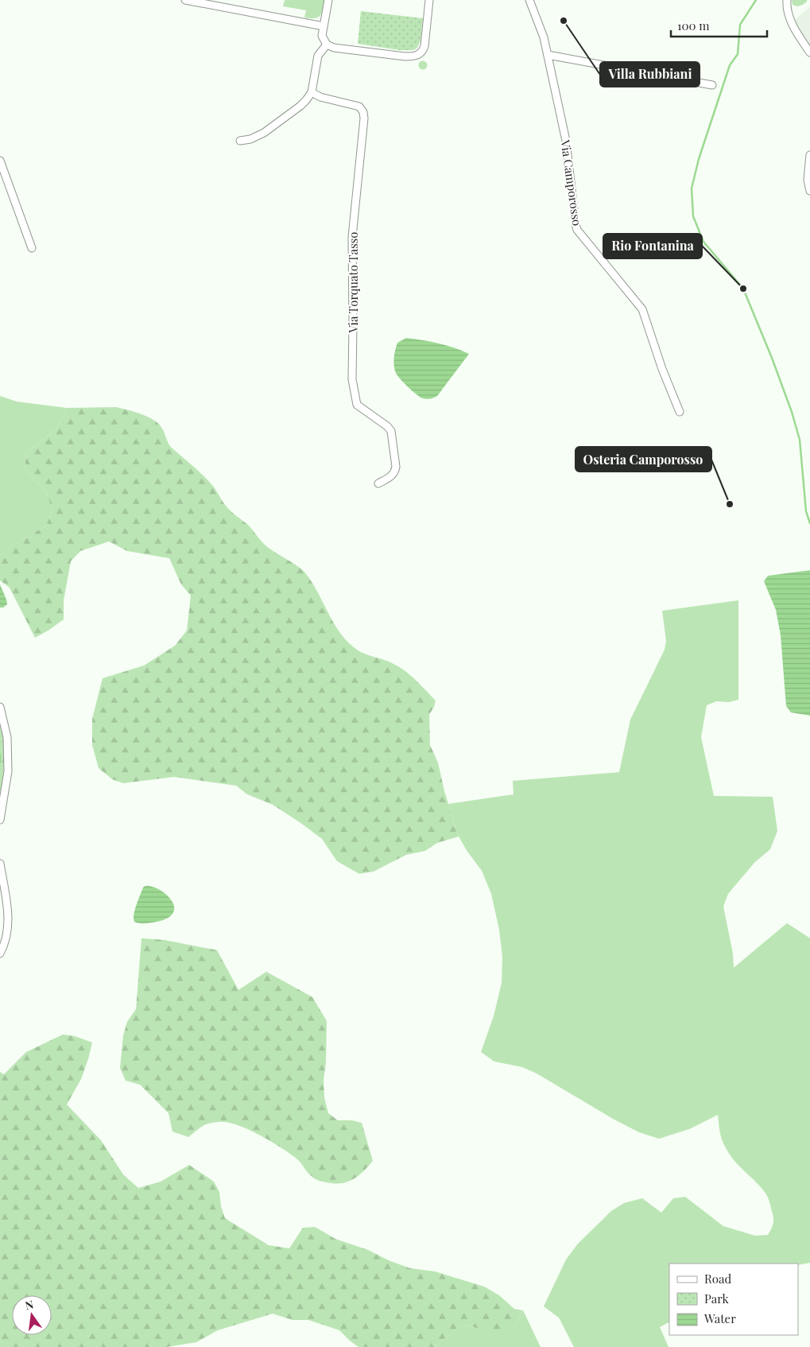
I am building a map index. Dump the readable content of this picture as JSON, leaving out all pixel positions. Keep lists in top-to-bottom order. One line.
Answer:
{"streets":{"street":["Via Camporosso","Via Torquato Tasso"]},"places":["Villa Rubbiani","Rio Fontanina","Osteria Camporosso"],"legend":["Road","Park","Water"],"scale_bar":"100 m","north":"top"}
